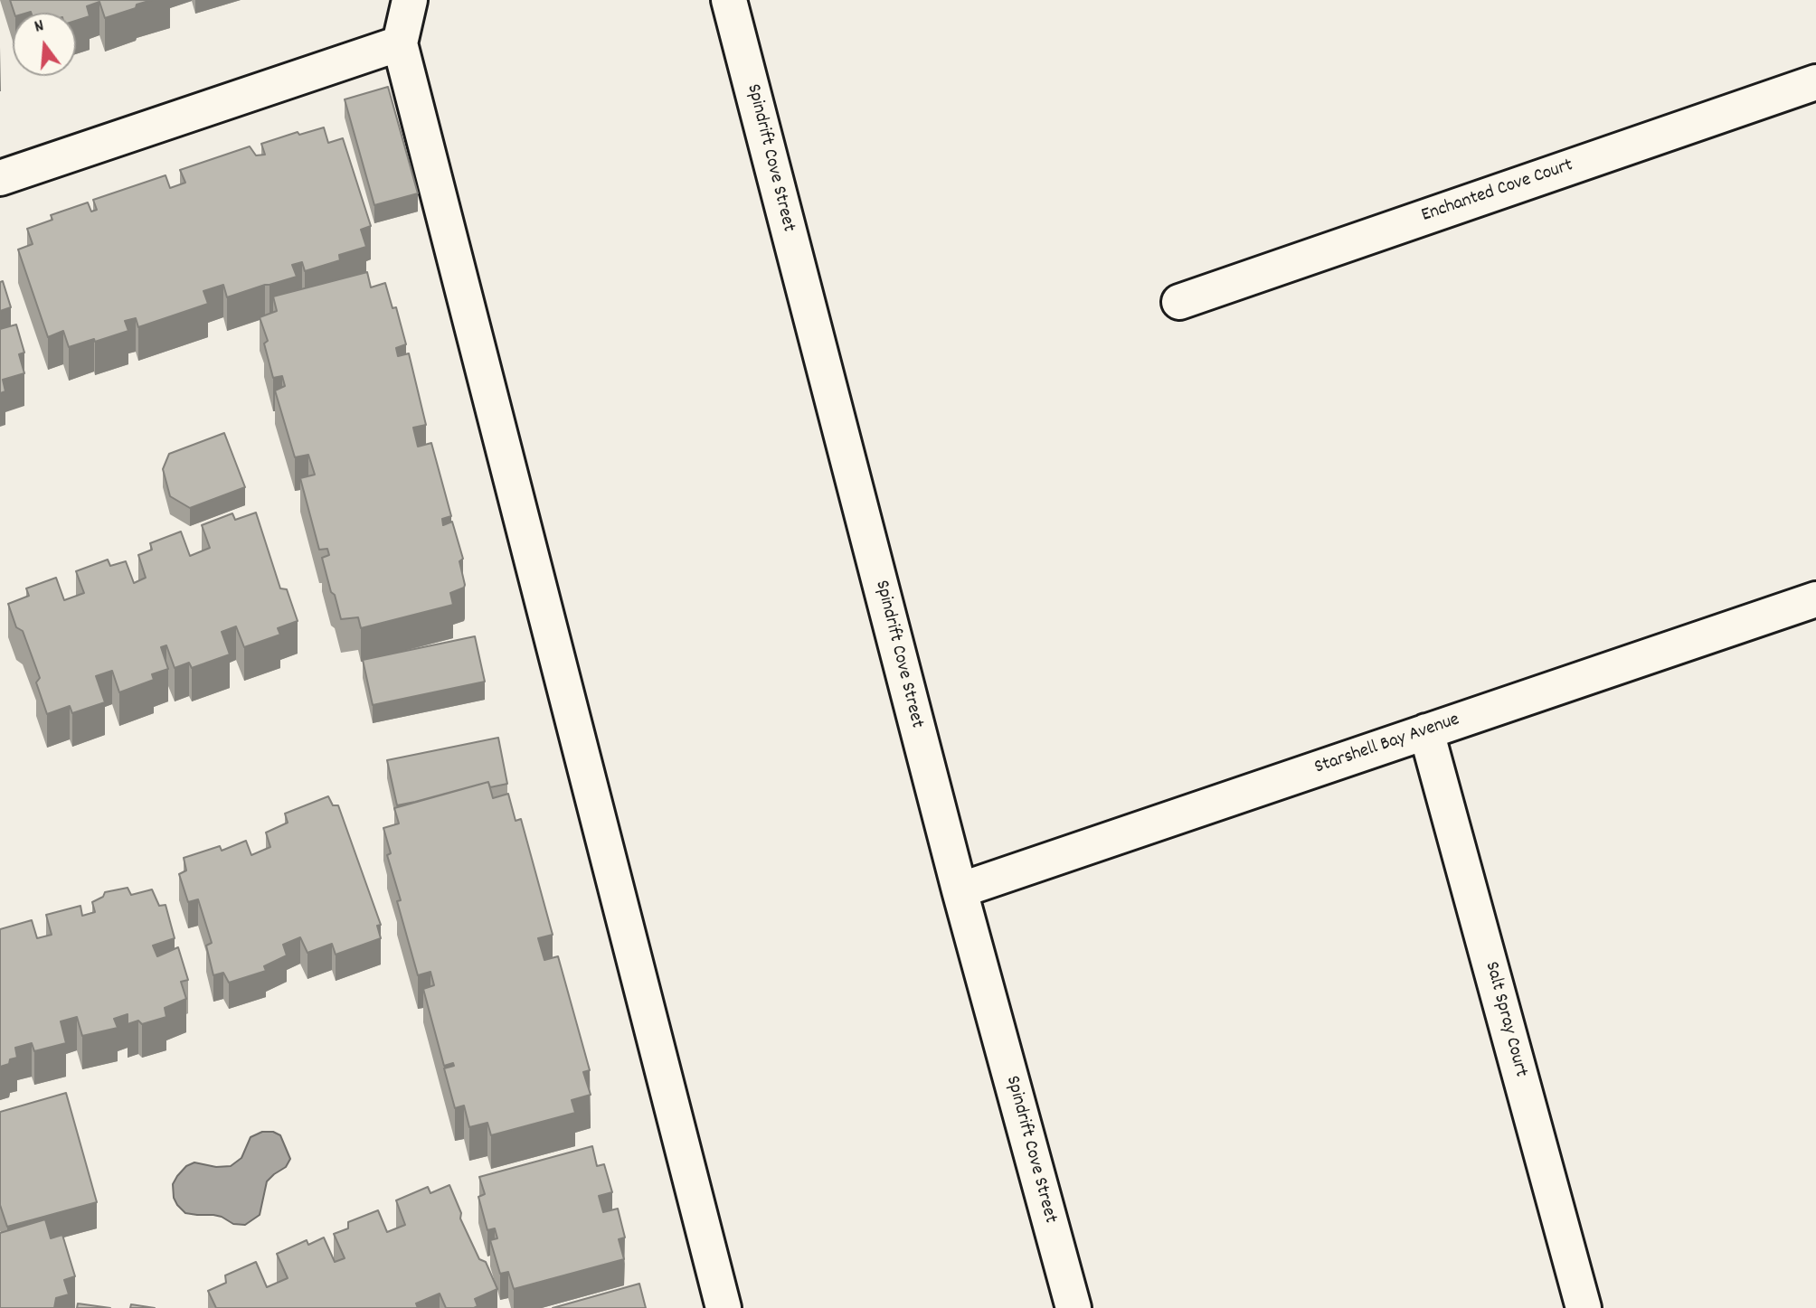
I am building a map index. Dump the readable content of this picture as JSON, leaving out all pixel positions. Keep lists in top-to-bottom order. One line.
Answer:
{"streets":{"street":["Spindrift Cove Street","Enchanted Cove Court","Starshell Bay Avenue","Salt Spray Court"]},"crossings":[["Spindrift Cove Street","Starshell Bay Avenue"],["Starshell Bay Avenue","Salt Spray Court"]],"north":"top"}
